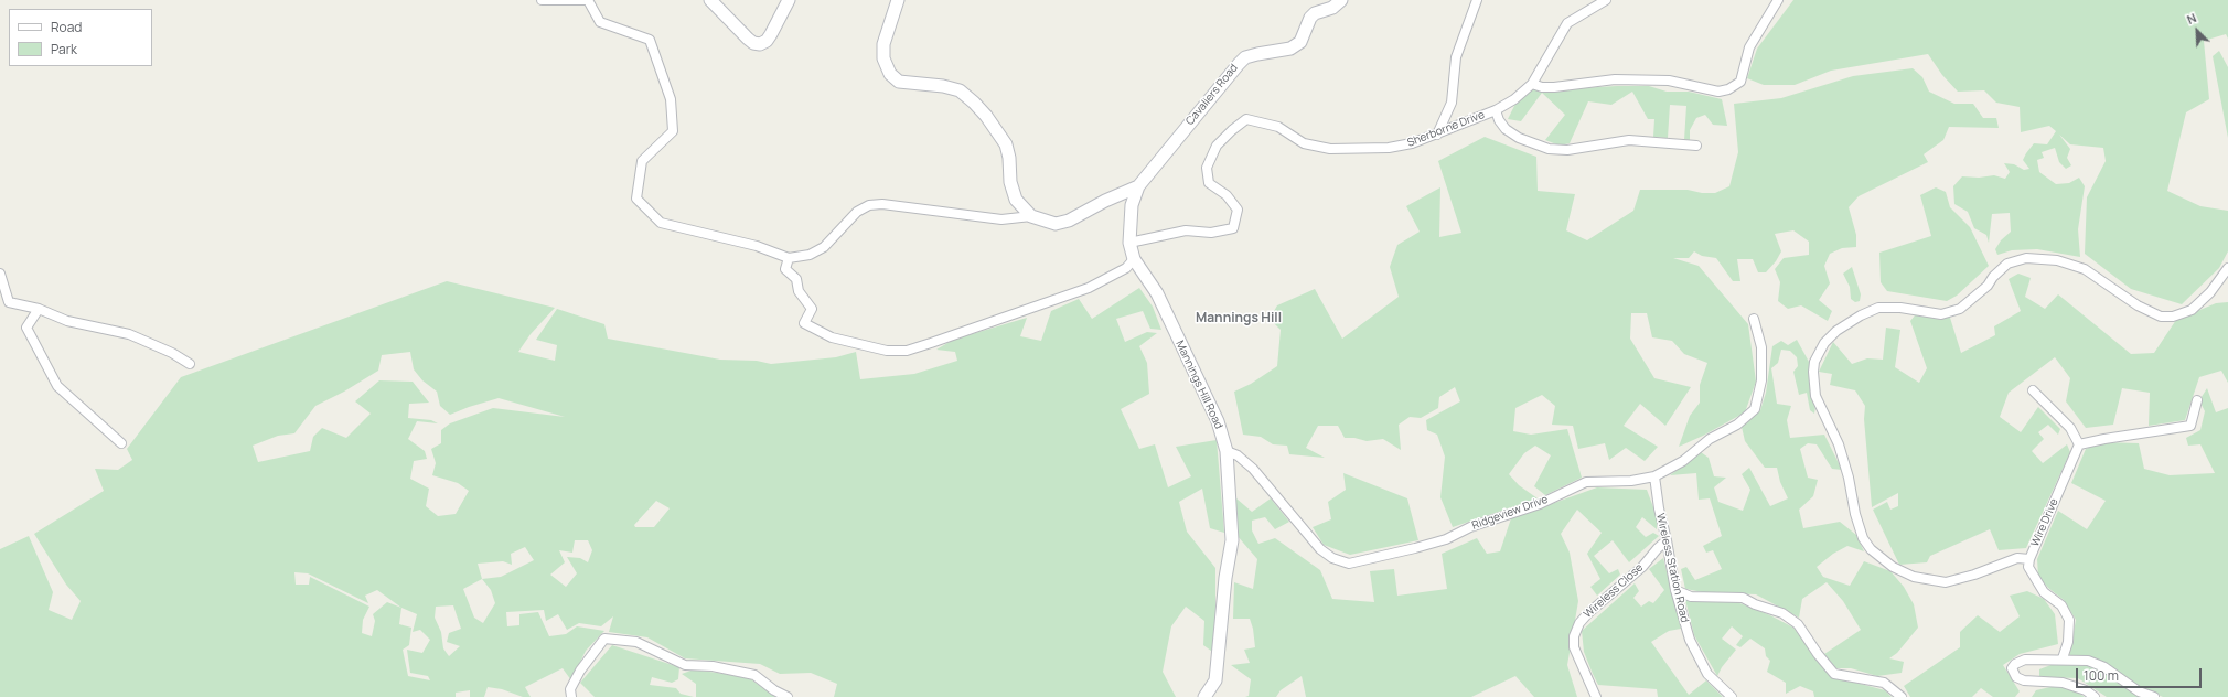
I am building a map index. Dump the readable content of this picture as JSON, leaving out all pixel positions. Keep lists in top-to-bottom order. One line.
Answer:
{"streets":{"main road":["Cavaliers Road","Mannings Hill Road"],"street":["Sherborne Drive","Ridgeview Drive","Wire Drive","Wireless Station Road","Wireless Close"]},"crossings":[["Cavaliers Road","Mannings Hill Road"],["Sherborne Drive","Mannings Hill Road"],["Mannings Hill Road","Ridgeview Drive"],["Ridgeview Drive","Wireless Station Road"],["Wireless Station Road","Wireless Close"]],"districts":["Mannings Hill"],"legend":["Road","Park"],"scale_bar":"100 m","north":"top left"}
